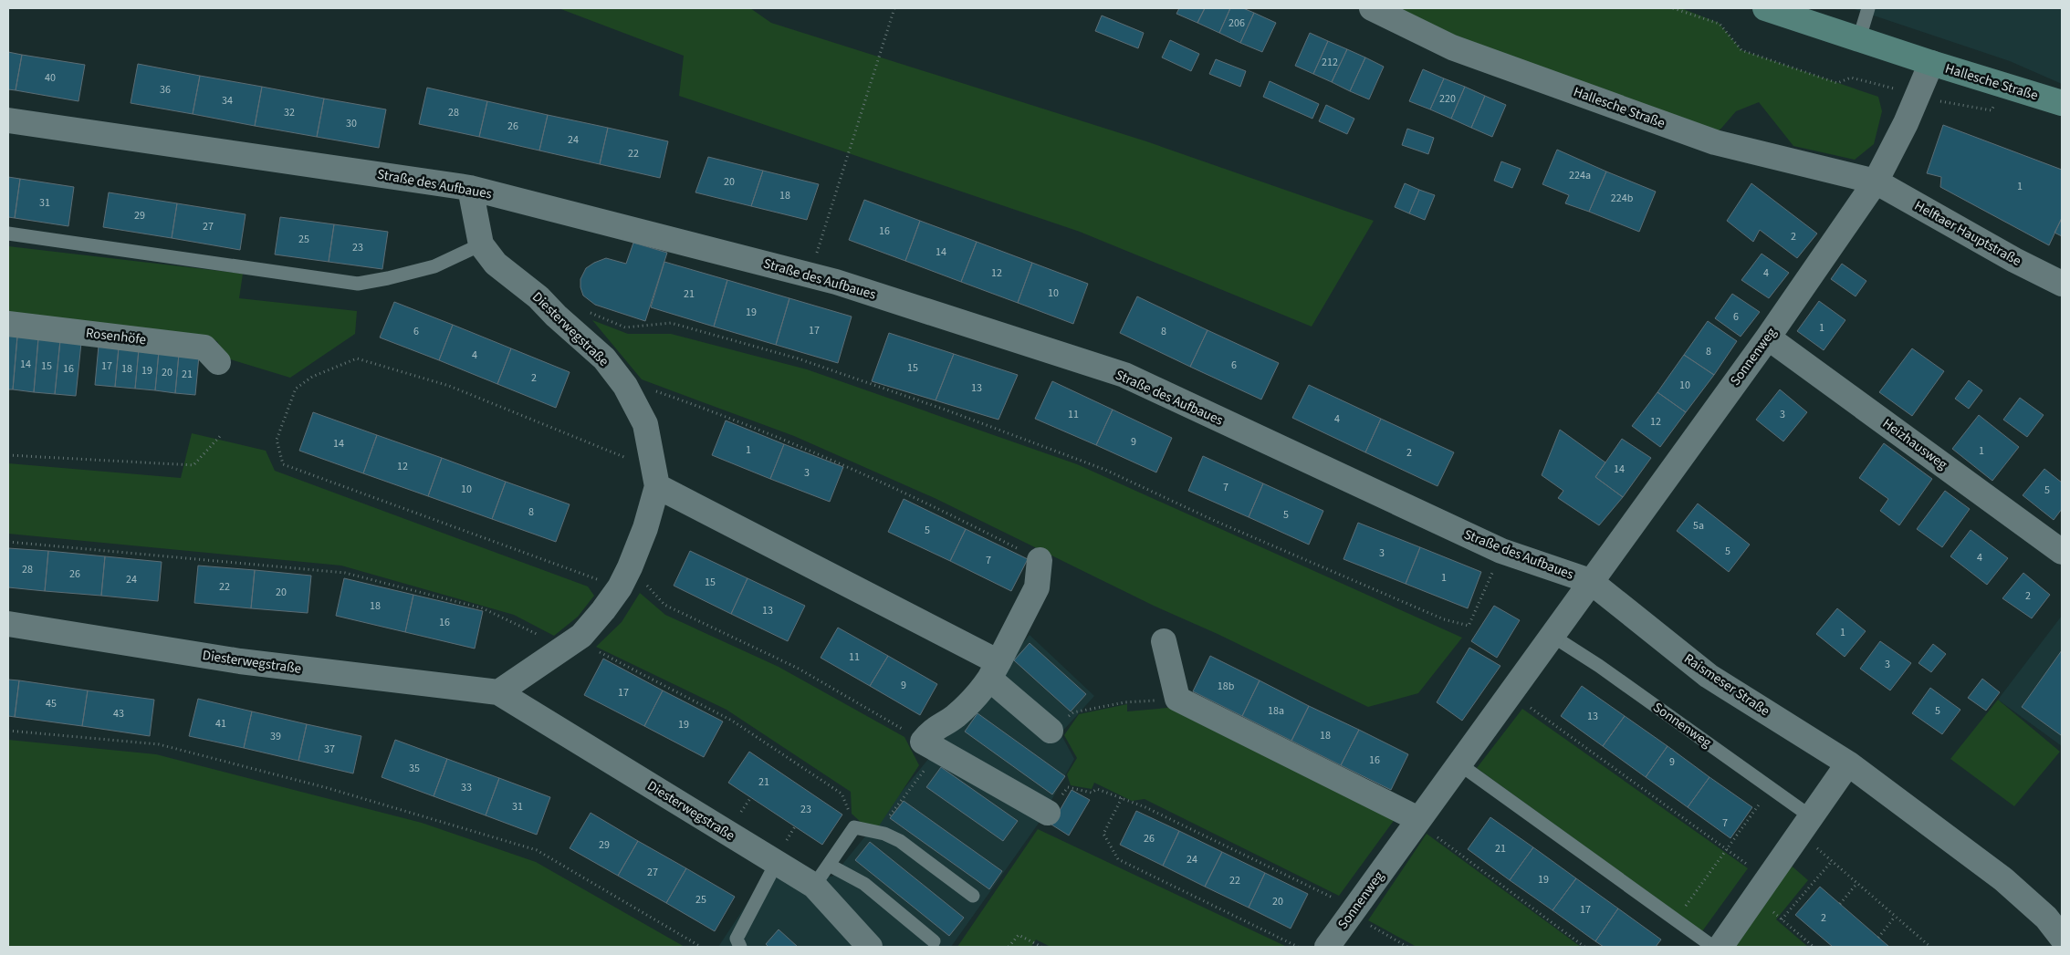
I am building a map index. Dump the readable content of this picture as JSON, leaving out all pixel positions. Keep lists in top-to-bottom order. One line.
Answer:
{"streets":{"main road":["Hallesche Straße"],"street":["Straße des Aufbaues","Helftaer Hauptstraße","Diesterwegstraße","Rosenhöfe","Sonnenweg","Heizhausweg","Raismeser Straße"]},"crossings":[["Hallesche Straße","Helftaer Hauptstraße"],["Hallesche Straße","Sonnenweg"],["Straße des Aufbaues","Diesterwegstraße"],["Straße des Aufbaues","Sonnenweg"],["Straße des Aufbaues","Raismeser Straße"],["Helftaer Hauptstraße","Sonnenweg"],["Sonnenweg","Heizhausweg"],["Sonnenweg","Raismeser Straße"]],"house_numbers":["206","212","40","36","220","34","32","28","30","26","24","22","224a","20","1","18","224b","31","29","27","16","2","25","23","14","12","4","10","21","19","6","1","17","6","8","8","4","14","6","15","17","15","16","18","19","20","21","2","10","13","11","3","4","12","9","14","1","1","2","12","14","3","7","10","5","8","5","5a","5","5","3","4","7","28","26","1","24","15","22","20","2","18","13","16","1","11","3","9","18b","17","45","18a","5","43","13","41","19","18","39","37","16","9","35","21","33","31","23","7","26","29","21","24","27","19","22","25","20","17","2"]}
